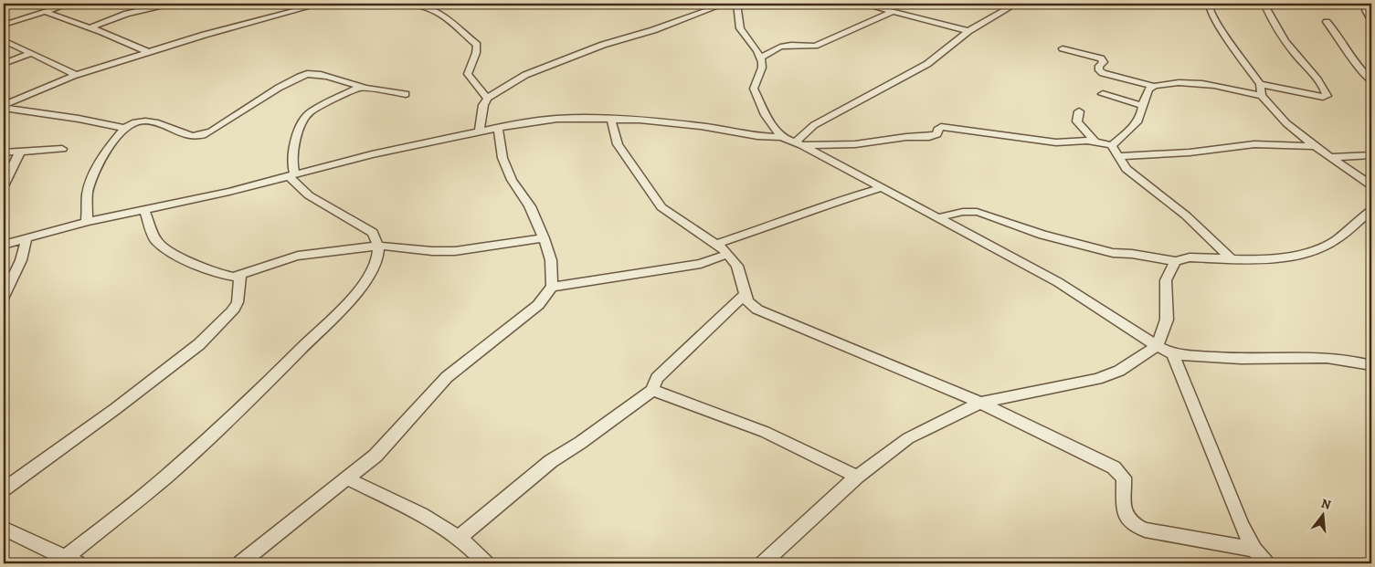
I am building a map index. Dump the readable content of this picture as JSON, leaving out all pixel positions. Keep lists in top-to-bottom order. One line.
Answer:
{"north":"top"}
